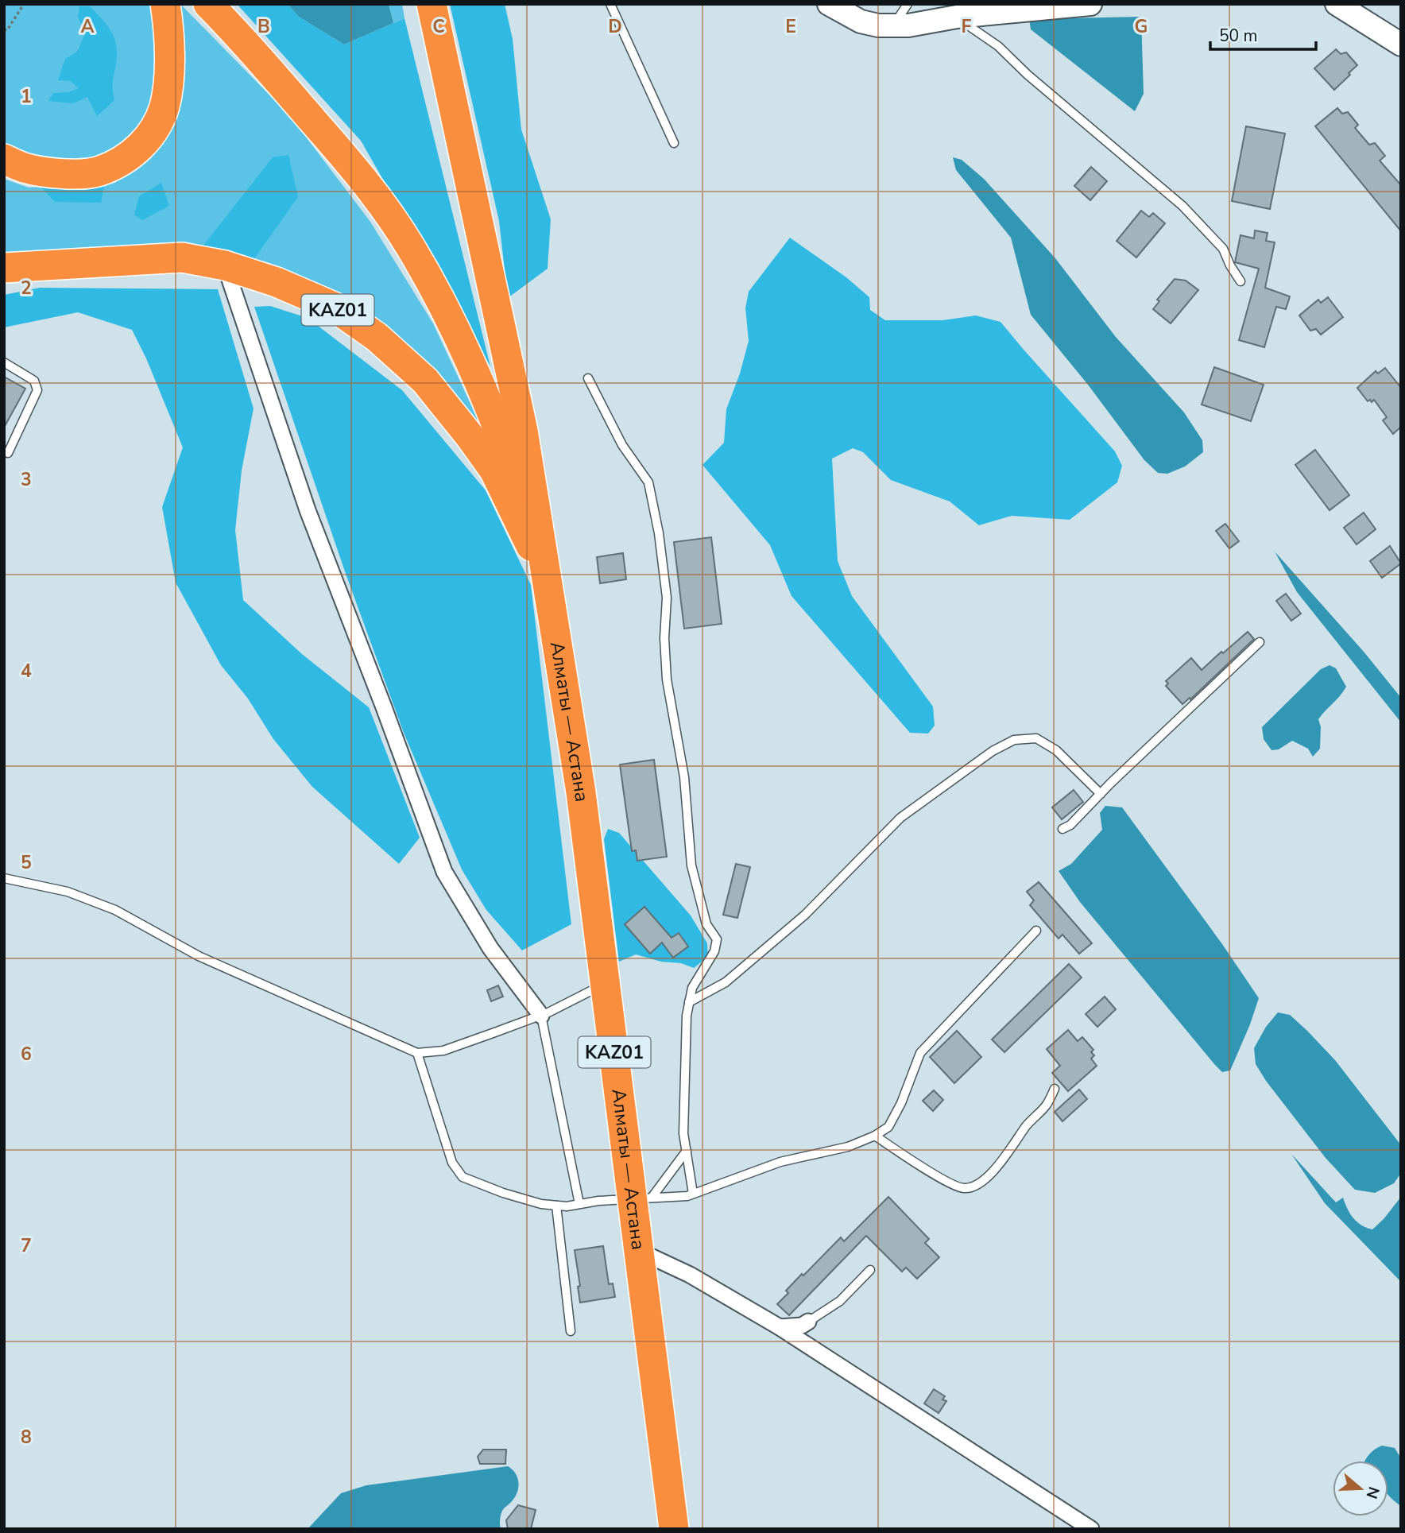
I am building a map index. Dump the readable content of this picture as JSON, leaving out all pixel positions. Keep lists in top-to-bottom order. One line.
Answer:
{"streets":{"highway":["KАZ01","Алматы — Астана"]},"crossings":[["KАZ01","Алматы — Астана"]],"scale_bar":"50 m","north":"right","grid":{"columns":["A","B","C","D","E","F","G"],"rows":["1","2","3","4","5","6","7","8"]}}
